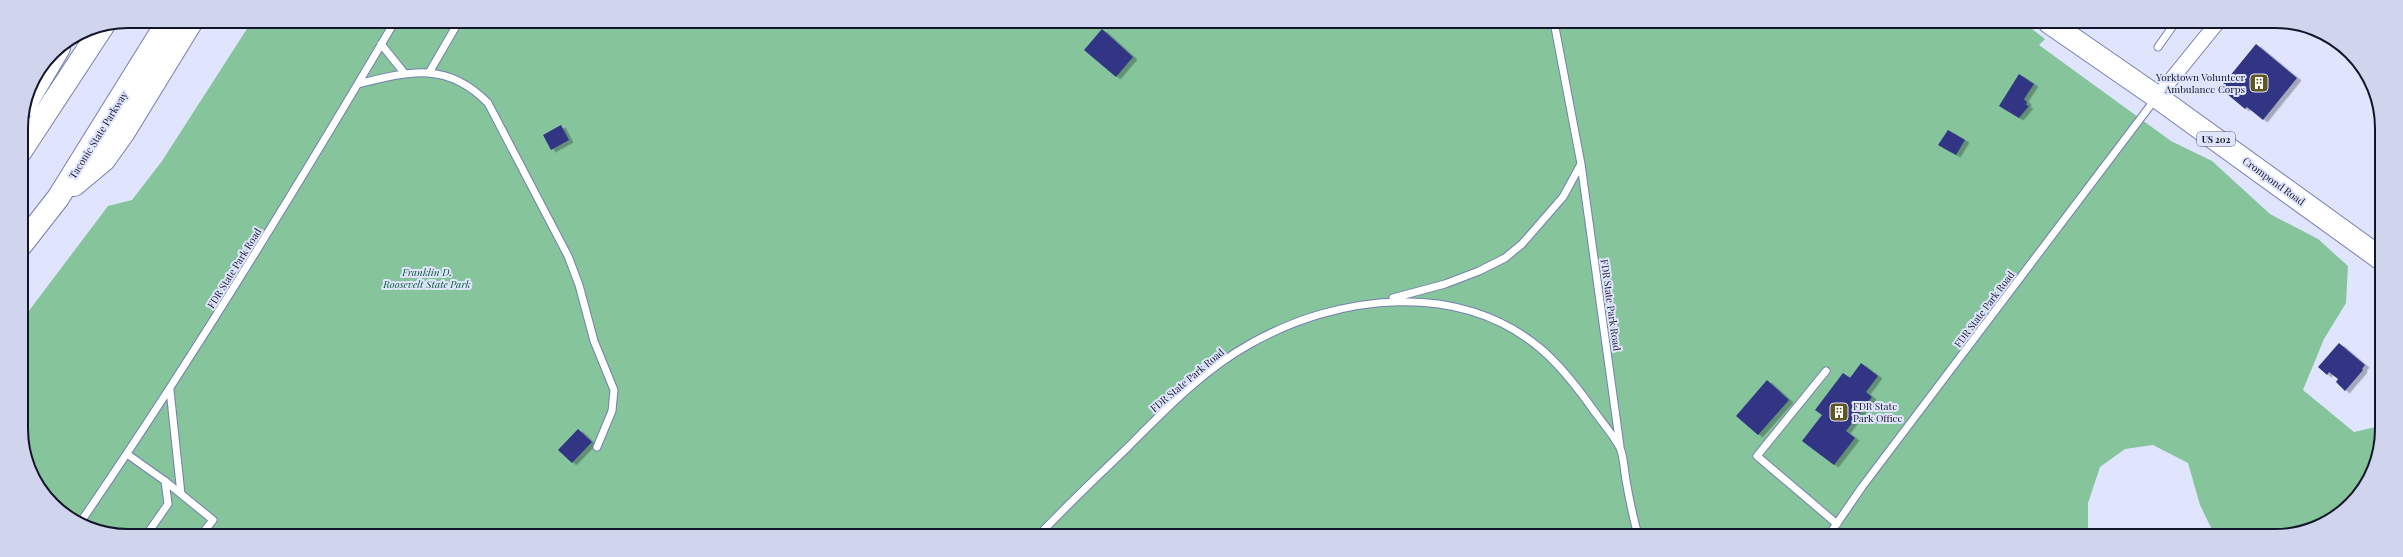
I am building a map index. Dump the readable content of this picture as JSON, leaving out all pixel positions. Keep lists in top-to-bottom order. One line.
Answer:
{"streets":{"highway":["Taconic State Parkway","US 202","Crompond Road"],"lane":["FDR State Park Road"]},"crossings":[["Crompond Road","FDR State Park Road"]],"parks":["Franklin D. Roosevelt State Park"],"places":{"building":["Yorktown Volunteer Ambulance Corps","FDR State Park Office"]}}
